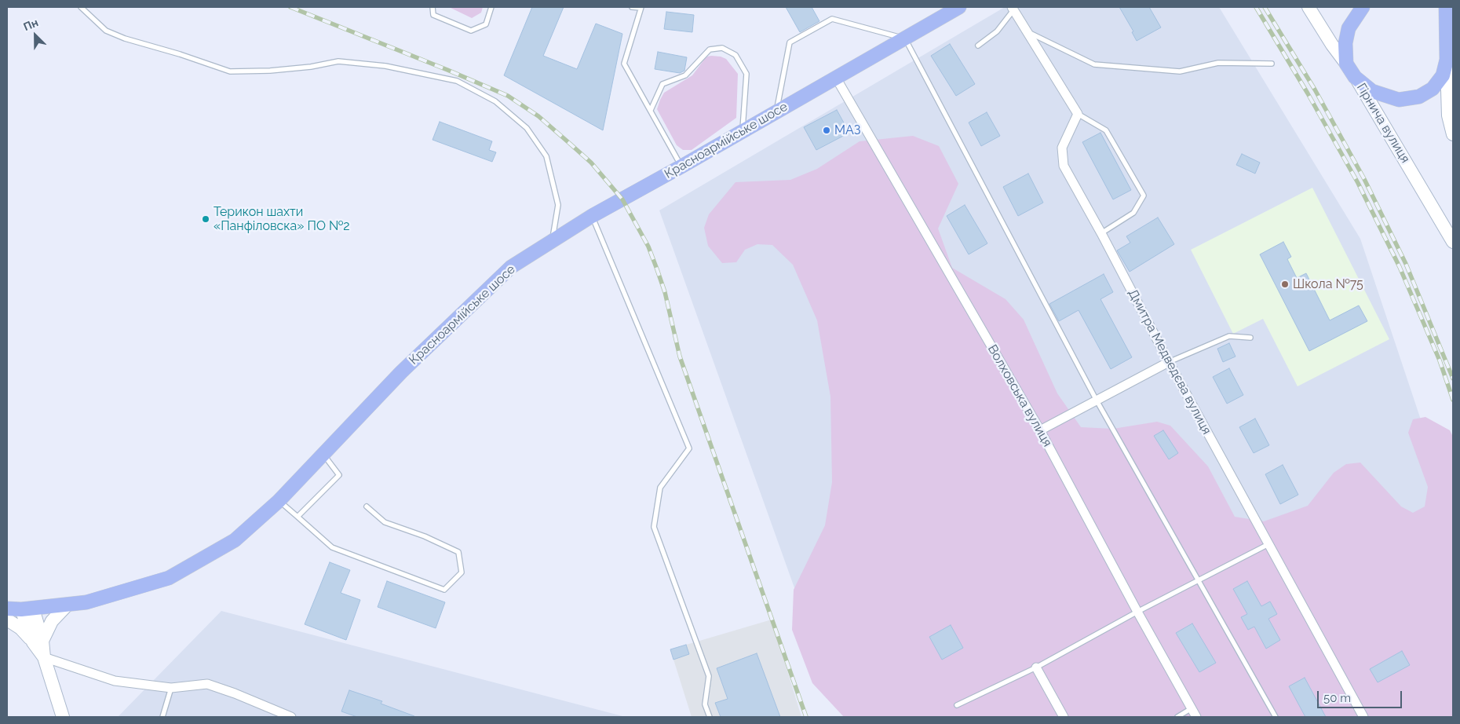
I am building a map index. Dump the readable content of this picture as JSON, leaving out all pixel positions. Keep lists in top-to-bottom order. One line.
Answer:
{"streets":{"main road":["Гірнича вулиця","Красноармійське шосе"],"street":["Дмитра Медведєва вулиця","Волховська вулиця"]},"crossings":[["Красноармійське шосе","Волховська вулиця"]],"places":["МАЗ","Терикон шахти «Панфiловска» ПО №2","Школа №75"],"scale_bar":"50 m","north":"top left"}
